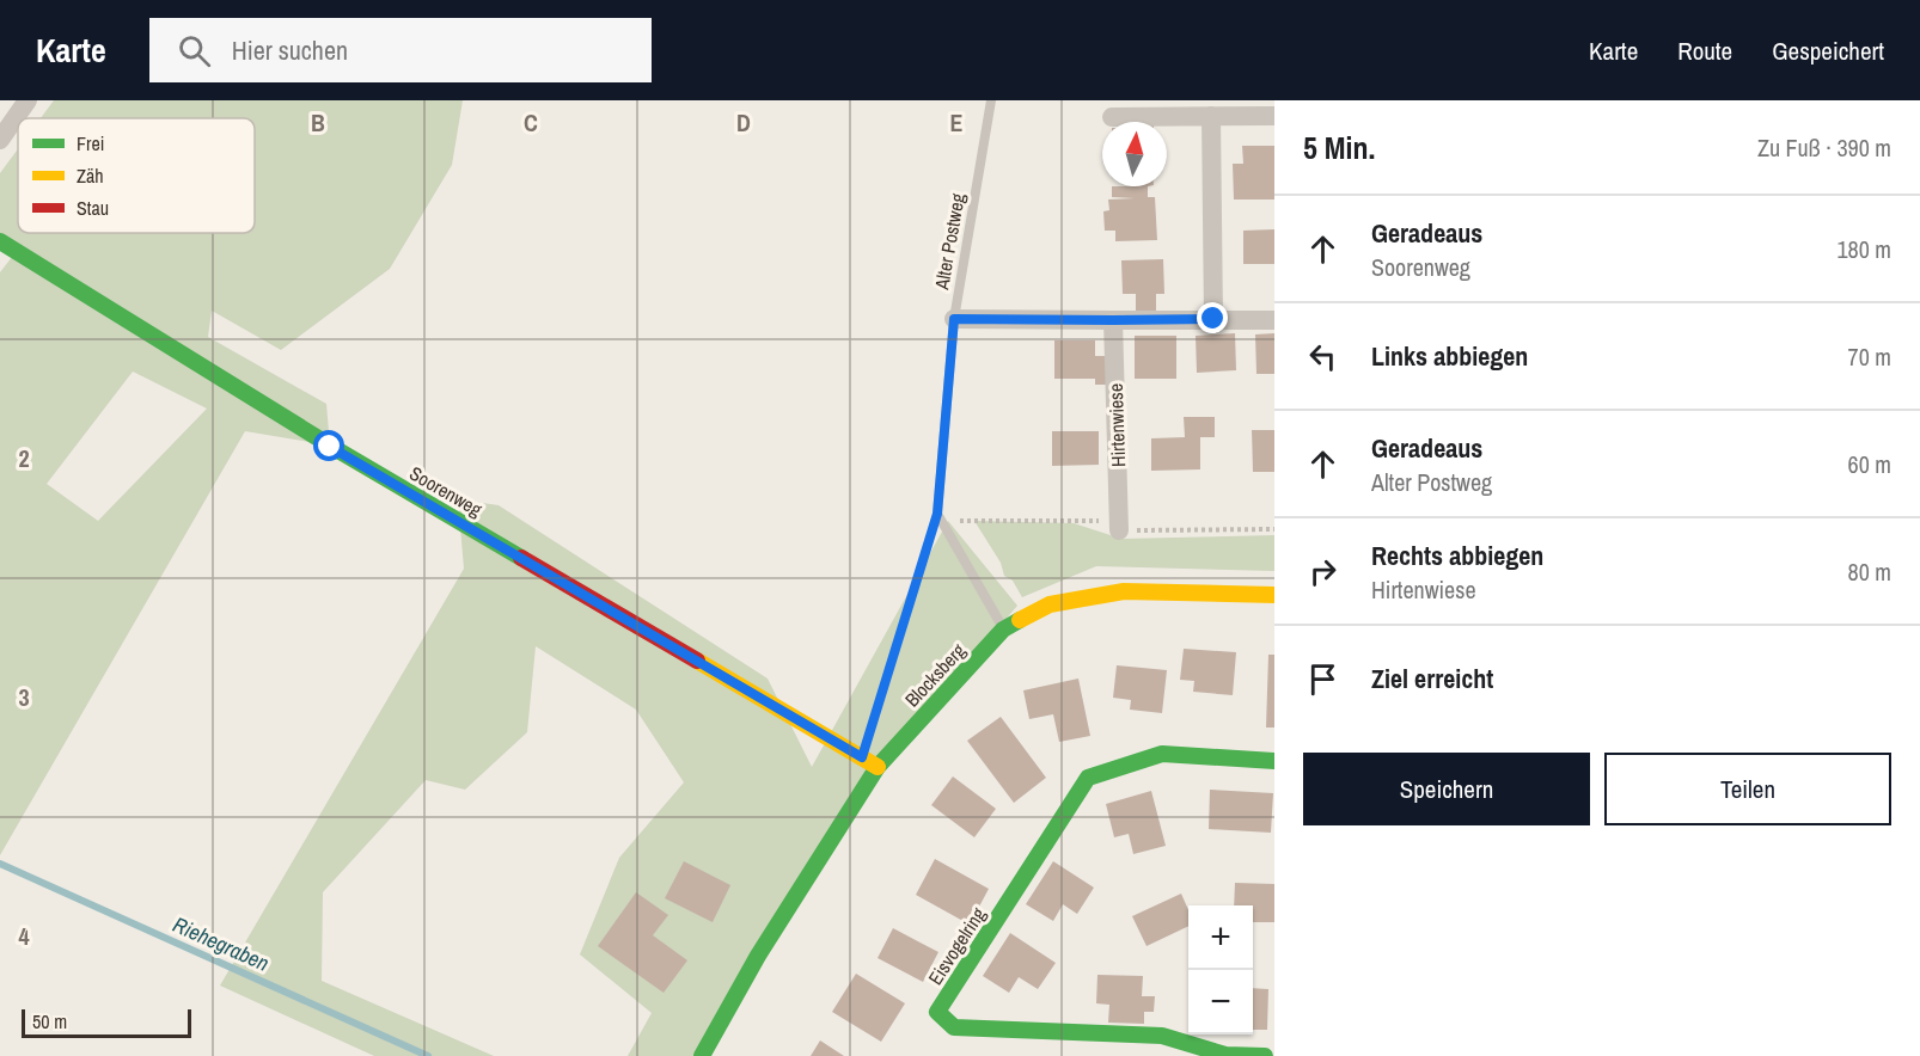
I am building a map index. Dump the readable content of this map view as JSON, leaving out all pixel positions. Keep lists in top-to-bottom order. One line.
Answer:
{"streets":{"street":["Hirtenwiese","Soorenweg","Blocksberg","Eisvogelring"],"lane":["Alter Postweg"]},"crossings":[["Soorenweg","Blocksberg"]],"water":["Riehegraben"],"legend":["Frei","Zäh","Stau"],"scale_bar":"50 m","north":"top","page":{"header":"Karte","search":"Hier suchen","nav":["Karte","Route","Gespeichert"],"heading":["5 Min.","Zu Fuß · 390 m"],"list":[["Geradeaus","Soorenweg","180 m"],["Links abbiegen","70 m"],["Geradeaus","Alter Postweg","60 m"],["Rechts abbiegen","Hirtenwiese","80 m"],"Ziel erreicht"],"buttons":["Speichern","Teilen"],"map_buttons":["+","−"],"scale":"50 m"},"grid":{"columns":["B","C","D","E"],"rows":["2","3","4"]}}
